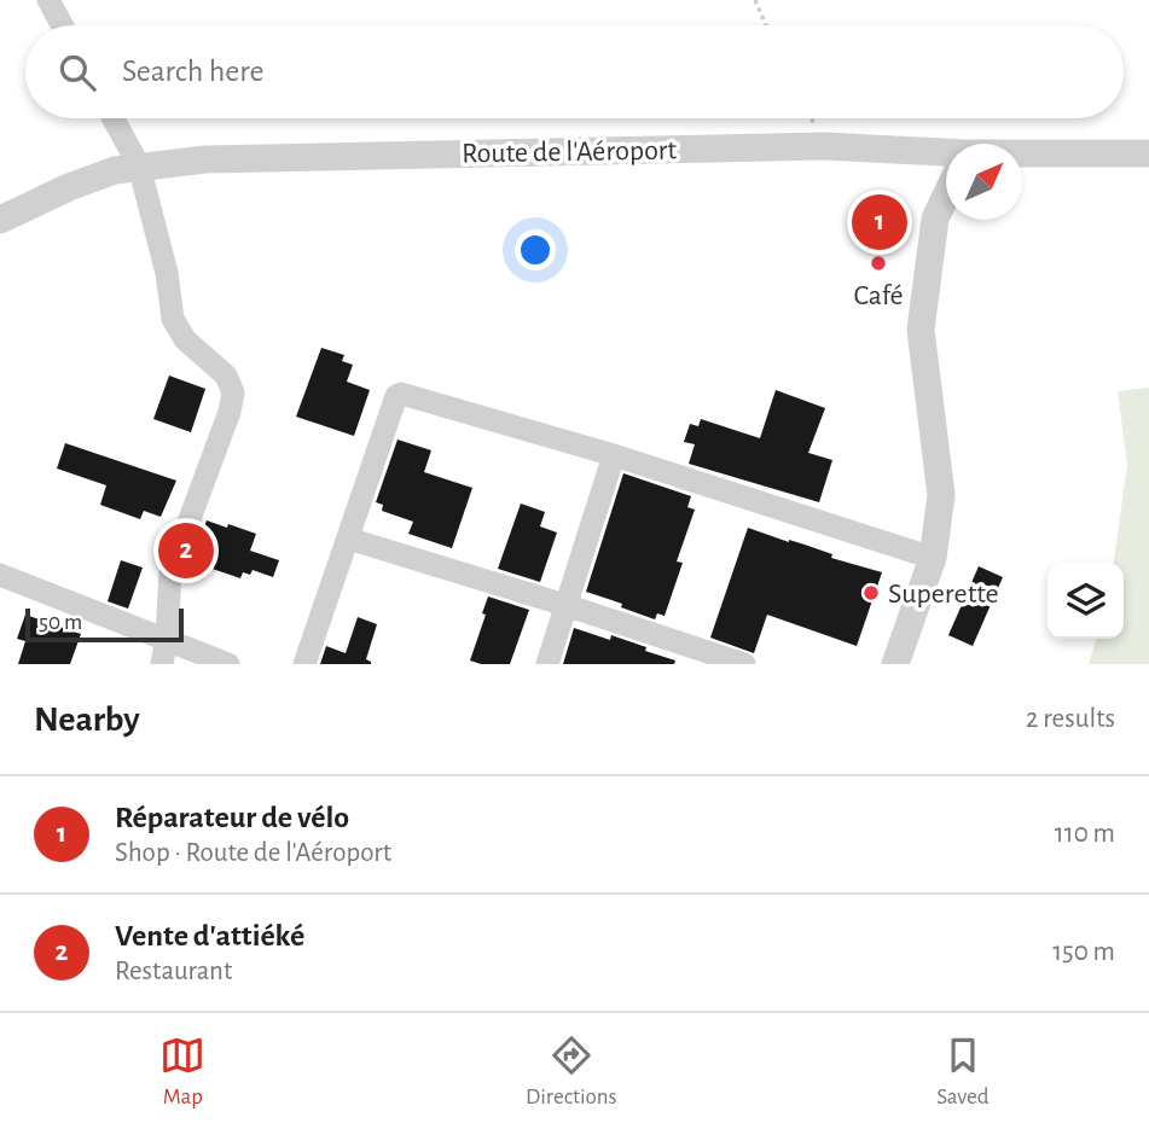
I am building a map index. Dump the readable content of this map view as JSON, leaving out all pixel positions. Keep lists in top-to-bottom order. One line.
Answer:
{"streets":{"street":["Route de l'Aéroport"]},"places":["Café","Superette"],"scale_bar":"50 m","north":"top right","page":{"search":"Search here","pins":["1","2"],"scale":"50 m","heading":["Nearby","2 results"],"list":[{"mark":"1","name":"Réparateur de vélo","note":"Shop · Route de l'Aéroport","value":"110 m"},{"mark":"2","name":"Vente d'attiéké","note":"Restaurant","value":"150 m"}],"nav":["Map","Directions","Saved"]}}
